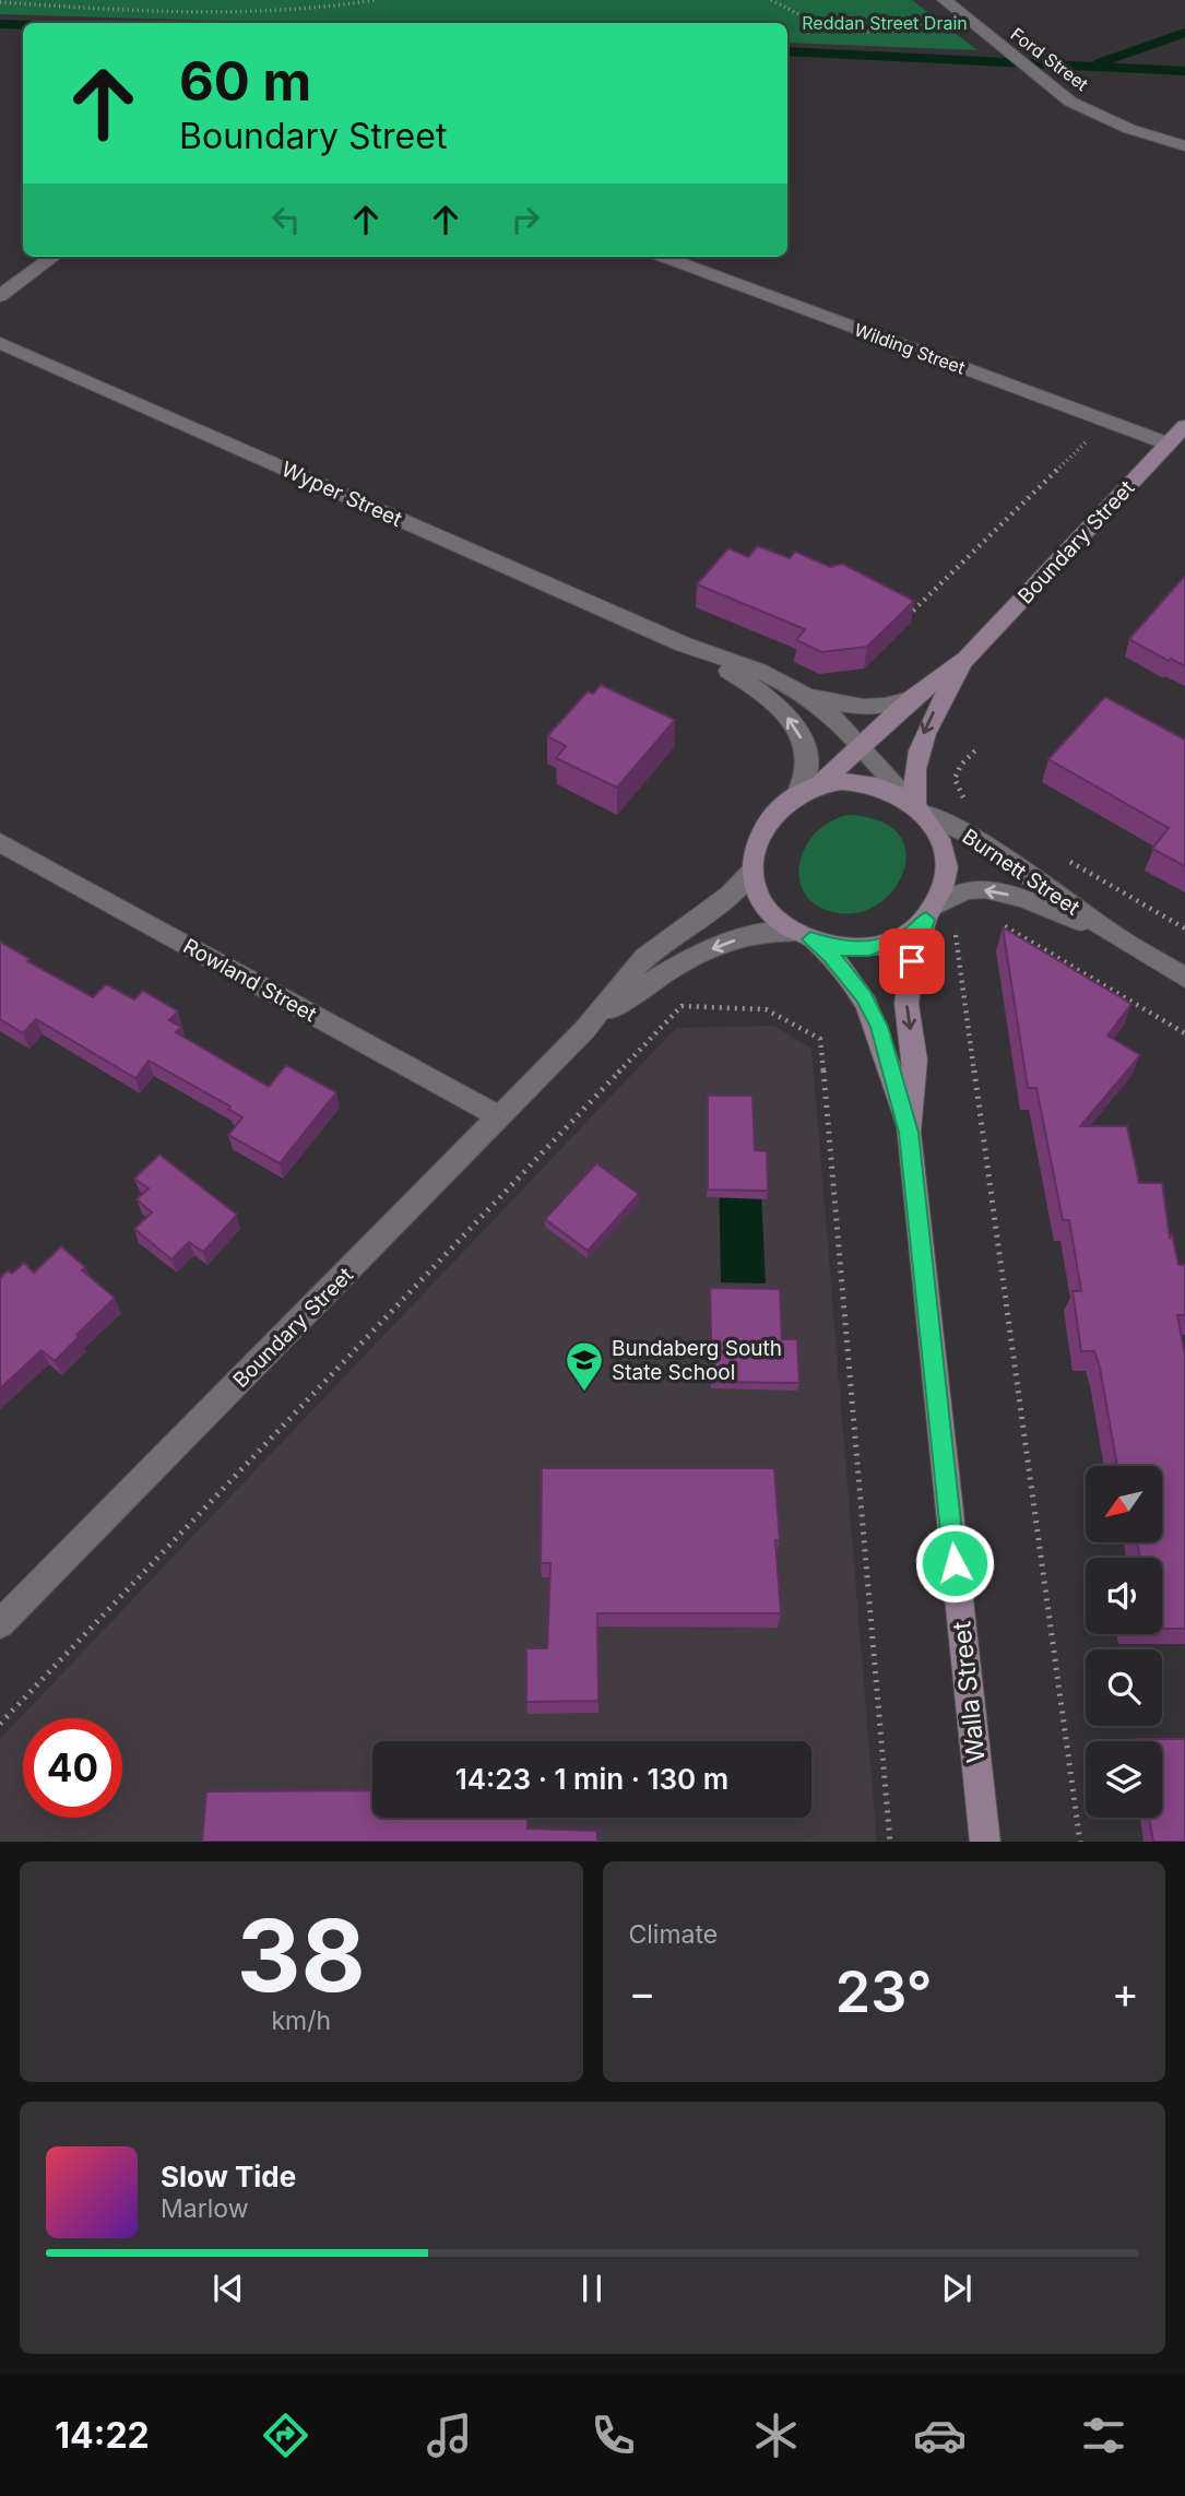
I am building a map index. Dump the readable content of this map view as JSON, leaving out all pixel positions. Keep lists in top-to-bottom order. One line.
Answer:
{"streets":{"street":["Ford Street","Wilding Street","Wyper Street","Boundary Street","Burnett Street","Rowland Street","Walla Street"]},"crossings":[["Wilding Street","Boundary Street"],["Wyper Street","Boundary Street"],["Wyper Street","Burnett Street"],["Boundary Street","Burnett Street"],["Boundary Street","Rowland Street"]],"parks":["Reddan Street Drain"],"places":{"school or university":["Bundaberg South State School"]},"north":"bottom left","page":{"turn":["60 m","Boundary Street"],"limit":"40","trip":"14:23 · 1 min · 130 m","tile":[["38","km/h"],"Climate"],"heat":["−","23°","+"],"song":["Slow Tide","Marlow"],"tabs":"14:22"}}
